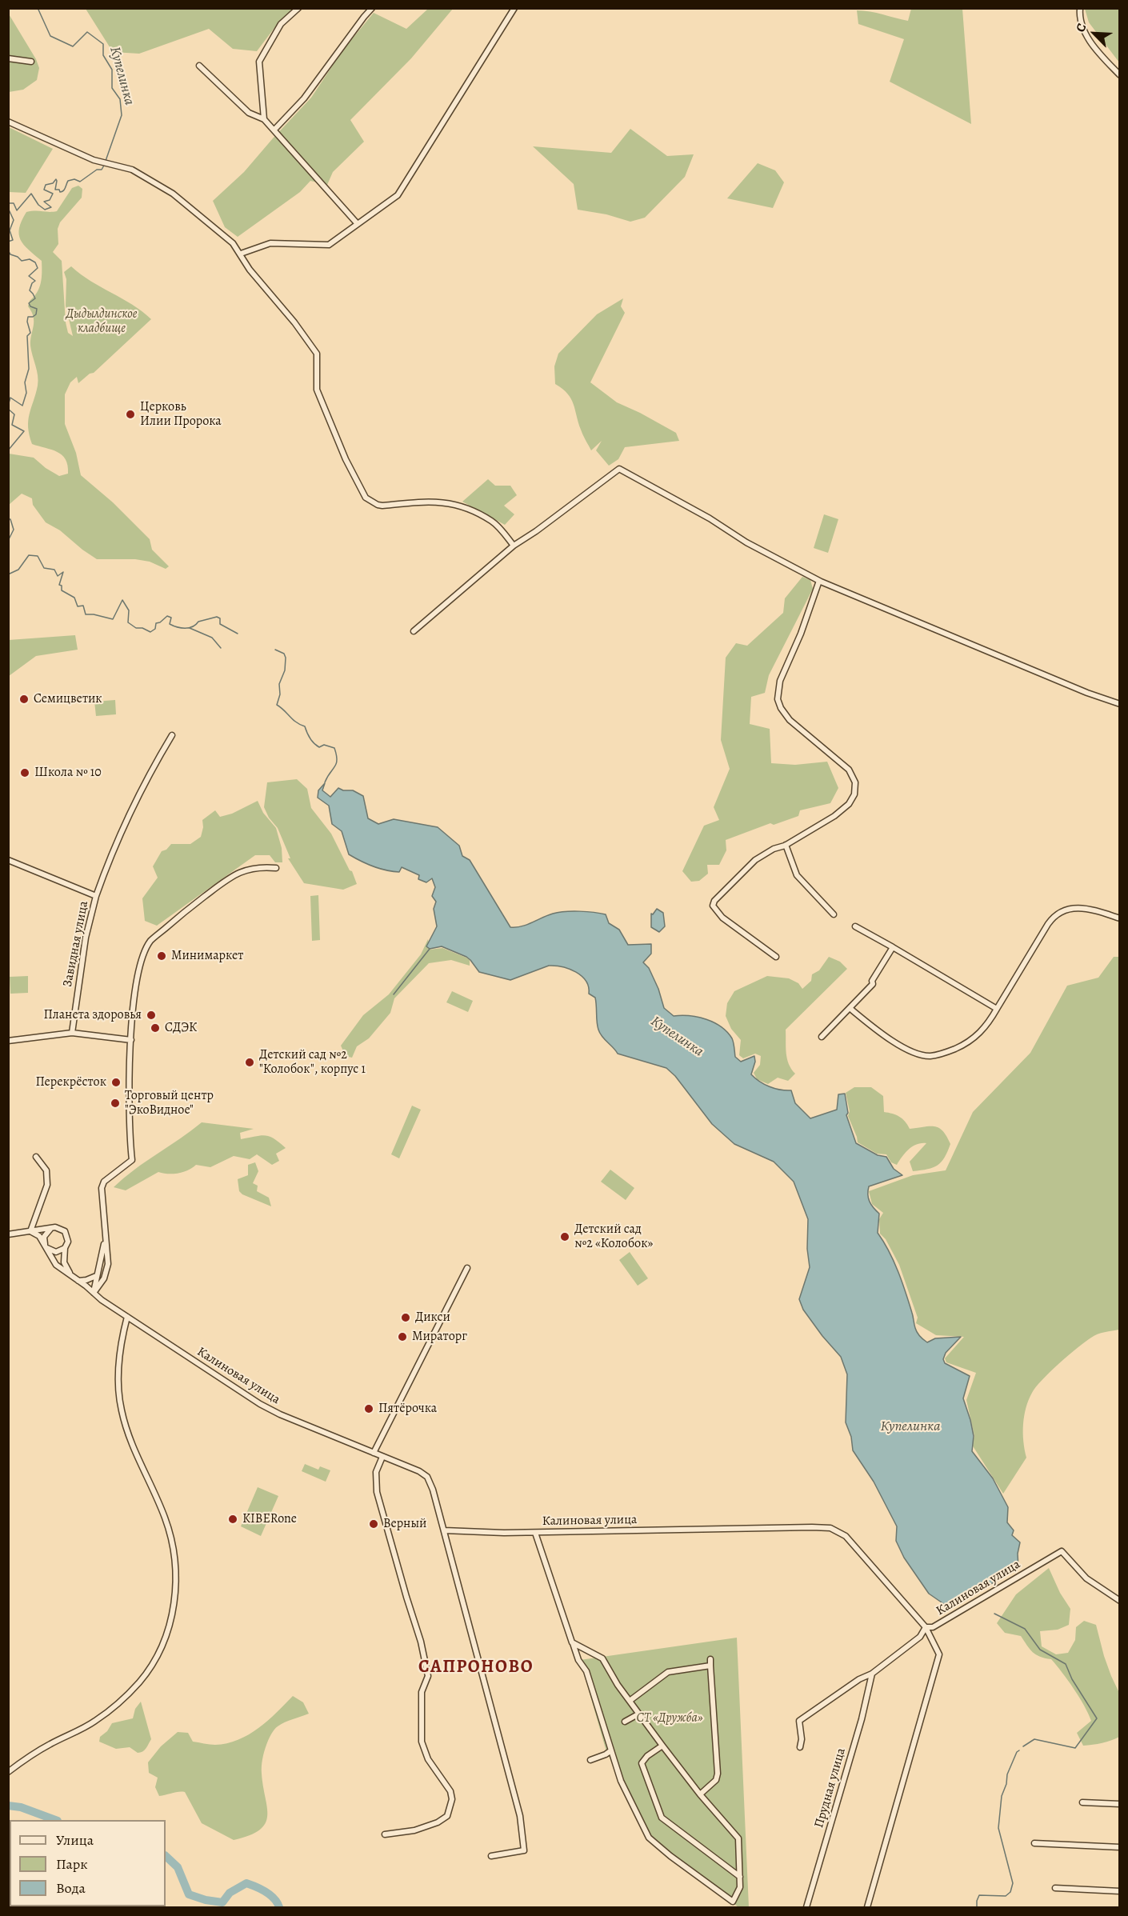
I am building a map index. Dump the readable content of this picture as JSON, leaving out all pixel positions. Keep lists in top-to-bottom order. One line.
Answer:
{"streets":{"street":["Завидная улица","Калиновая улица","Прудная улица"]},"districts":["САПРОНОВО"],"water":["Купелинка"],"parks":["Дыдылдинское кладбище","СТ «Дружба»"],"places":["Церковь Илии Пророка","Семицветик","Школа № 10","Минимаркет","Планета здоровья","СДЭК","Детский сад №2 \"Колобок\", корпус 1","Перекрёсток","Торговый центр \"ЭкоВидное\"","Детский сад №2 «Колобок»","Дикси","Мираторг","Пятёрочка","KIBERone","Верный"],"legend":["Улица","Парк","Вода"],"north":"top left"}
